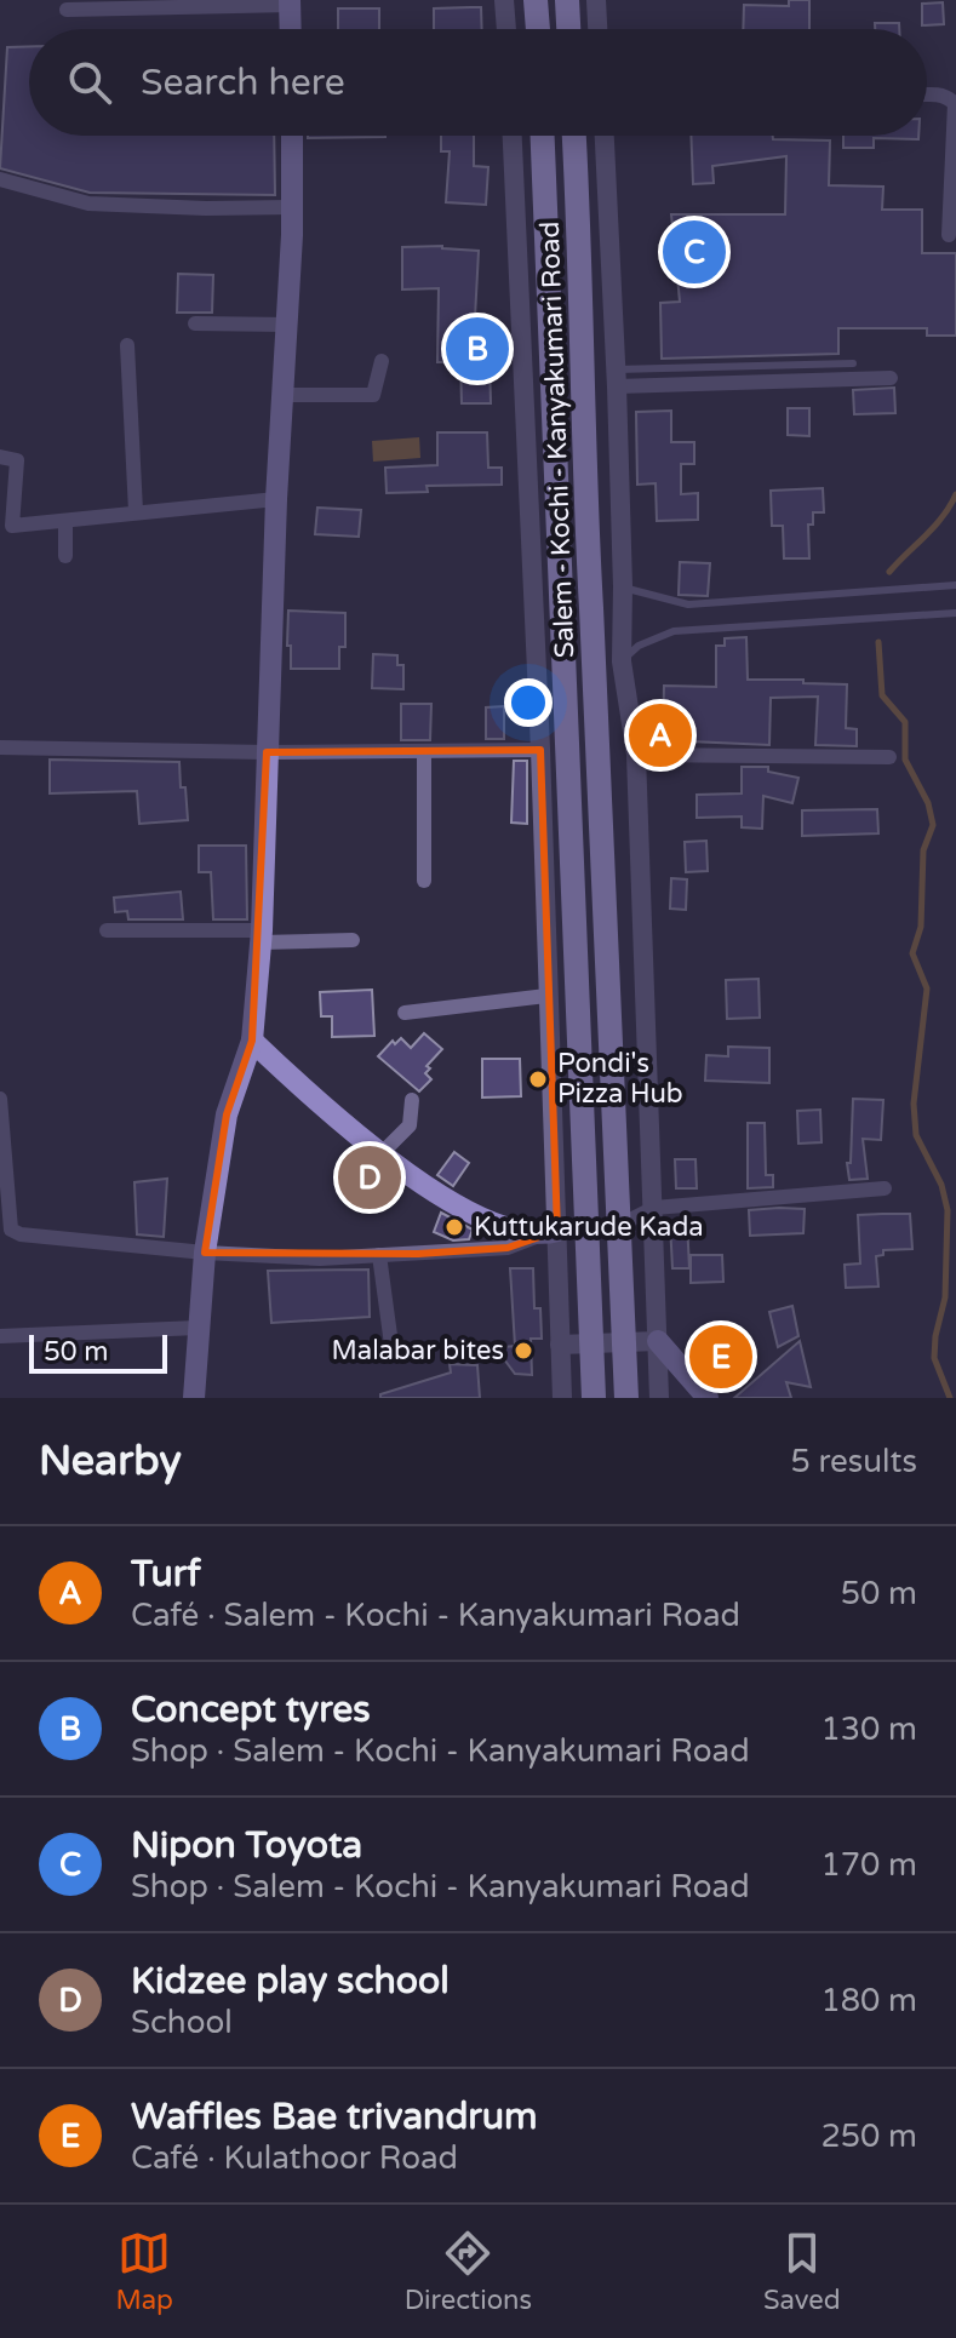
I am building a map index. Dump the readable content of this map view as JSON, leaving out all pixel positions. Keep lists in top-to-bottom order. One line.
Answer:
{"streets":{"highway":["Salem - Kochi - Kanyakumari Road"]},"places":["Pondi's Pizza Hub","Kuttukarude Kada","Malabar bites"],"scale_bar":"50 m","page":{"search":"Search here","pins":["C","B","A","D","E"],"scale":"50 m","heading":["Nearby","5 results"],"list":[{"mark":"A","name":"Turf","note":"Café · Salem - Kochi - Kanyakumari Road","value":"50 m"},{"mark":"B","name":"Concept tyres","note":"Shop · Salem - Kochi - Kanyakumari Road","value":"130 m"},{"mark":"C","name":"Nipon Toyota","note":"Shop · Salem - Kochi - Kanyakumari Road","value":"170 m"},{"mark":"D","name":"Kidzee play school","note":"School","value":"180 m"},{"mark":"E","name":"Waffles Bae trivandrum","note":"Café · Kulathoor Road","value":"250 m"}],"nav":["Map","Directions","Saved"]}}
